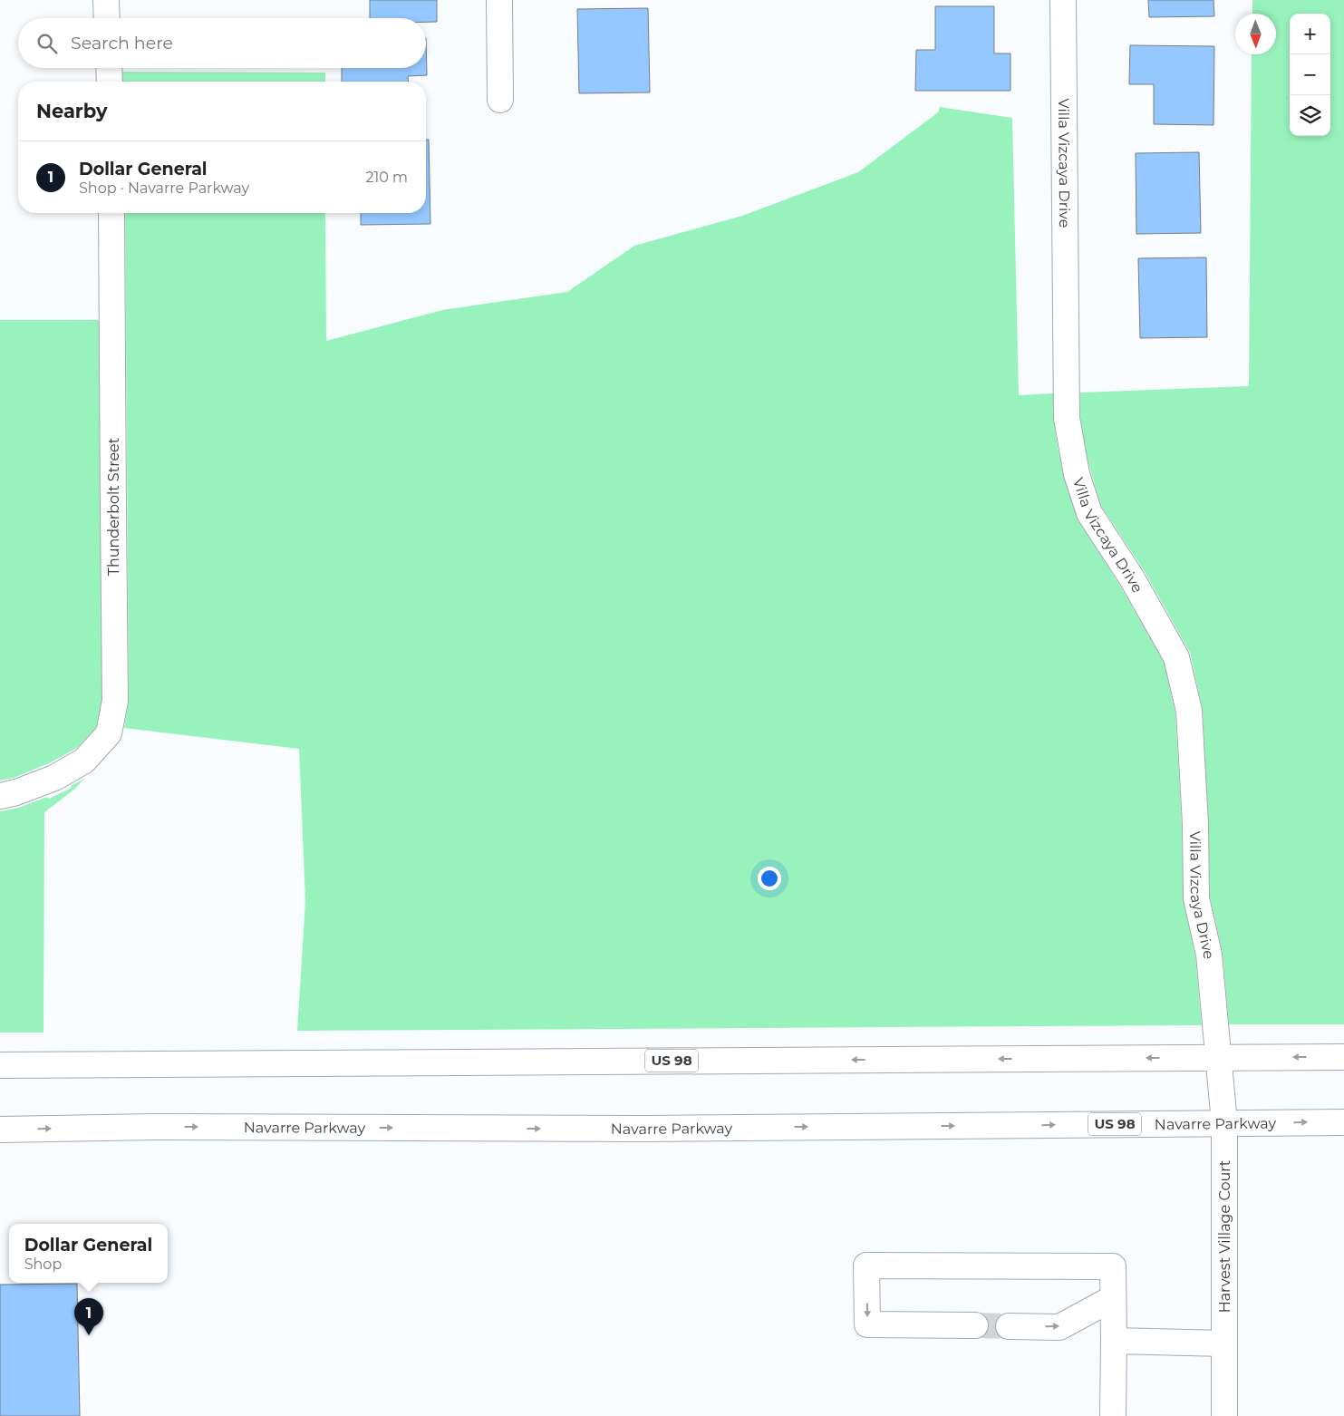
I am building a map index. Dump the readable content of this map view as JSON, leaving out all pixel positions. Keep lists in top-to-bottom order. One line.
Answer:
{"streets":{"main road":["Villa Vizcaya Drive","Thunderbolt Street","US 98","Navarre Parkway","Harvest Village Court"]},"crossings":[["Villa Vizcaya Drive","US 98"],["Villa Vizcaya Drive","Harvest Village Court"],["US 98","Harvest Village Court"],["Navarre Parkway","Harvest Village Court"]],"north":"bottom","page":{"map_buttons":["+","−"],"search":"Search here","heading":"Nearby","list":[{"mark":"1","name":"Dollar General","note":"Shop · Navarre Parkway","value":"210 m"}],"popup":["Dollar General","Shop"],"pins":"1"}}
